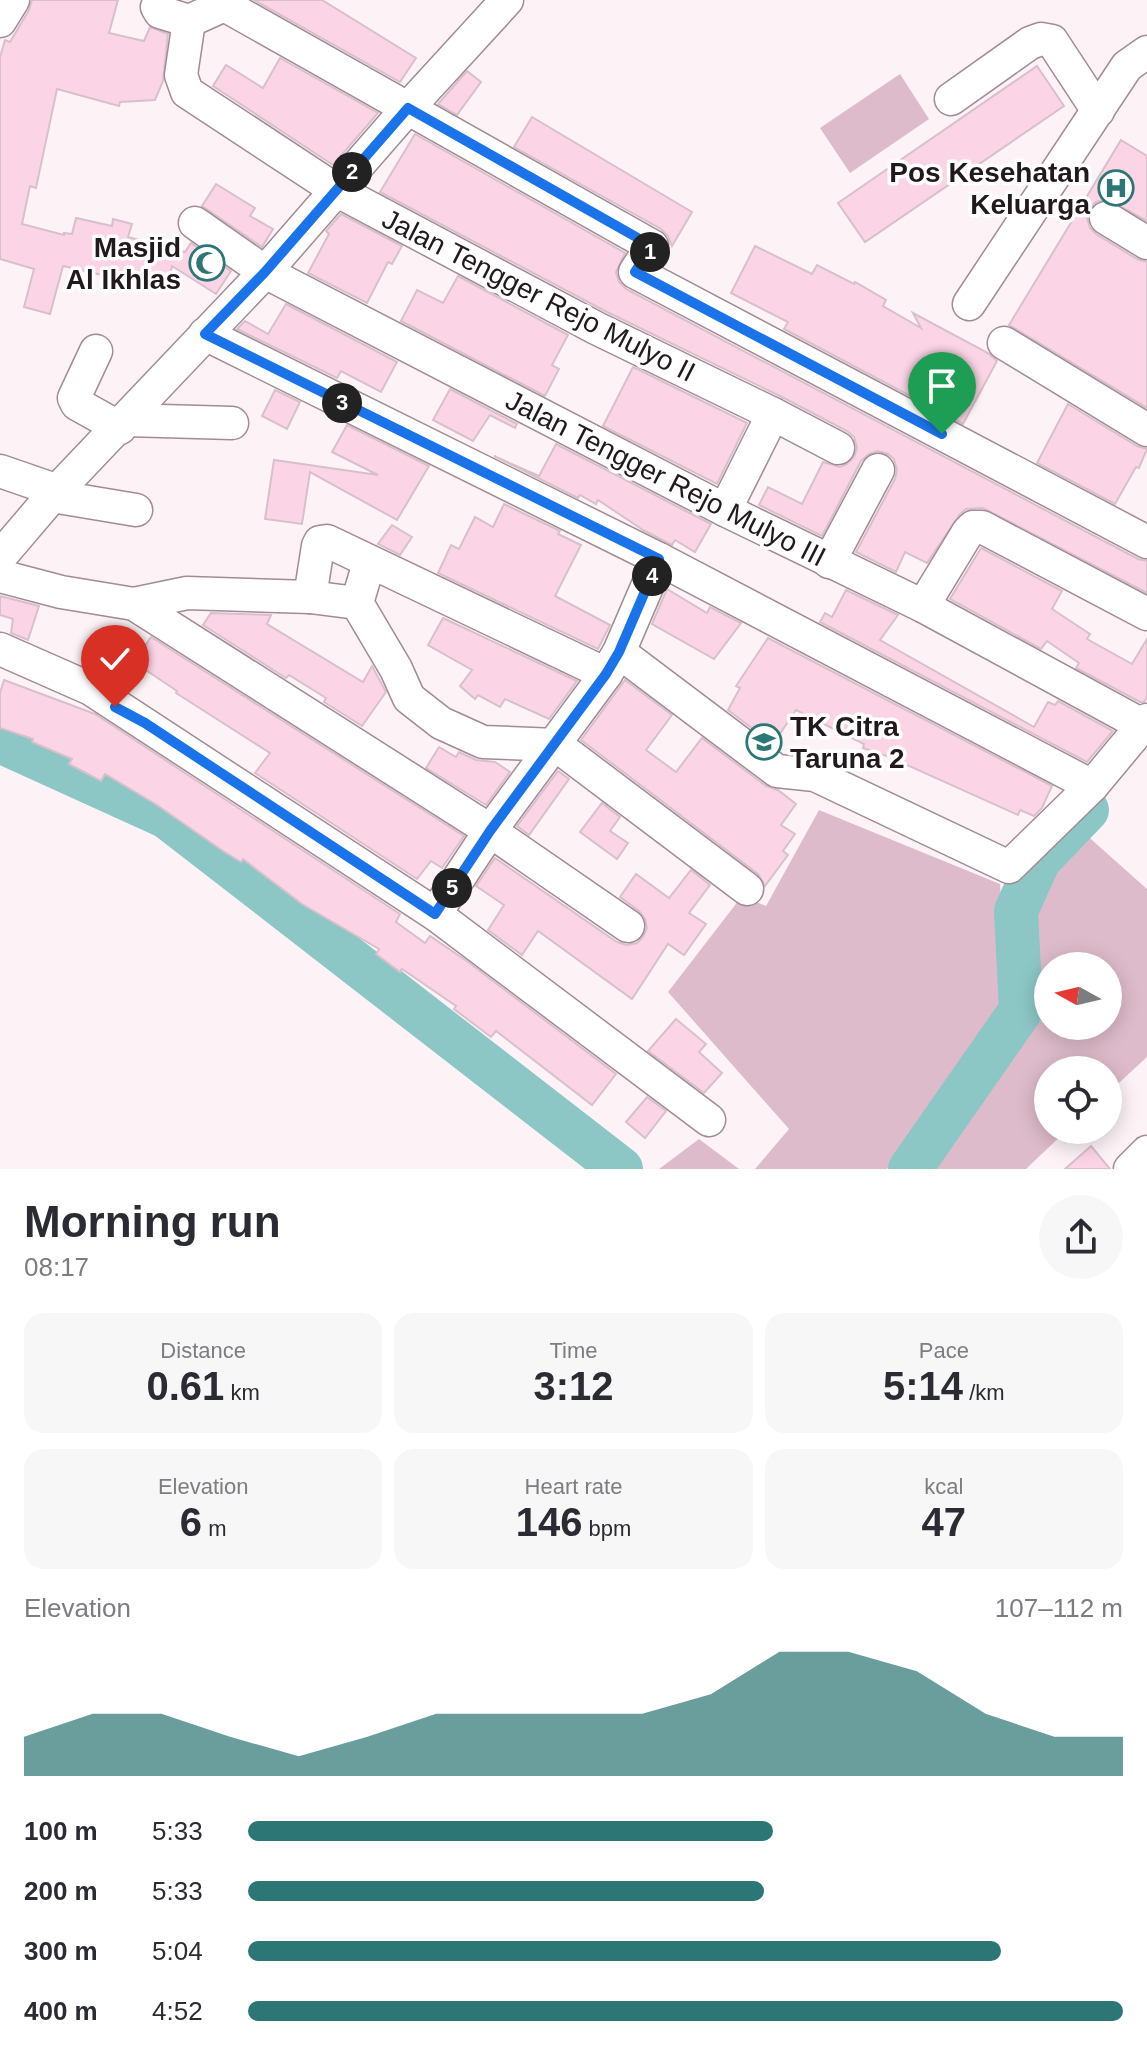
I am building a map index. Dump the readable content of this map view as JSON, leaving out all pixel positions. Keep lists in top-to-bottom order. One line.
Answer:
{"streets":{"street":["Jalan Tengger Rejo Mulyo II","Jalan Tengger Rejo Mulyo III"]},"places":{"hospital":["Pos Kesehatan Keluarga"],"mosque":["Masjid Al Ikhlas"],"school or university":["TK Citra Taruna 2"]},"north":"left","page":{"pins":["2","1","3","4","5"],"heading":["Morning run","08:17"],"stats":[["Distance","0.61 km"],["Time","3:12"],["Pace","5:14 /km"],["Elevation","6 m"],["Heart rate","146 bpm"],["kcal","47"]],"chart":["Elevation","107–112 m"],"list":[{"name":"100 m","note":"5:33"},{"name":"200 m","note":"5:33"},{"name":"300 m","note":"5:04"},{"name":"400 m","note":"4:52"}]}}
